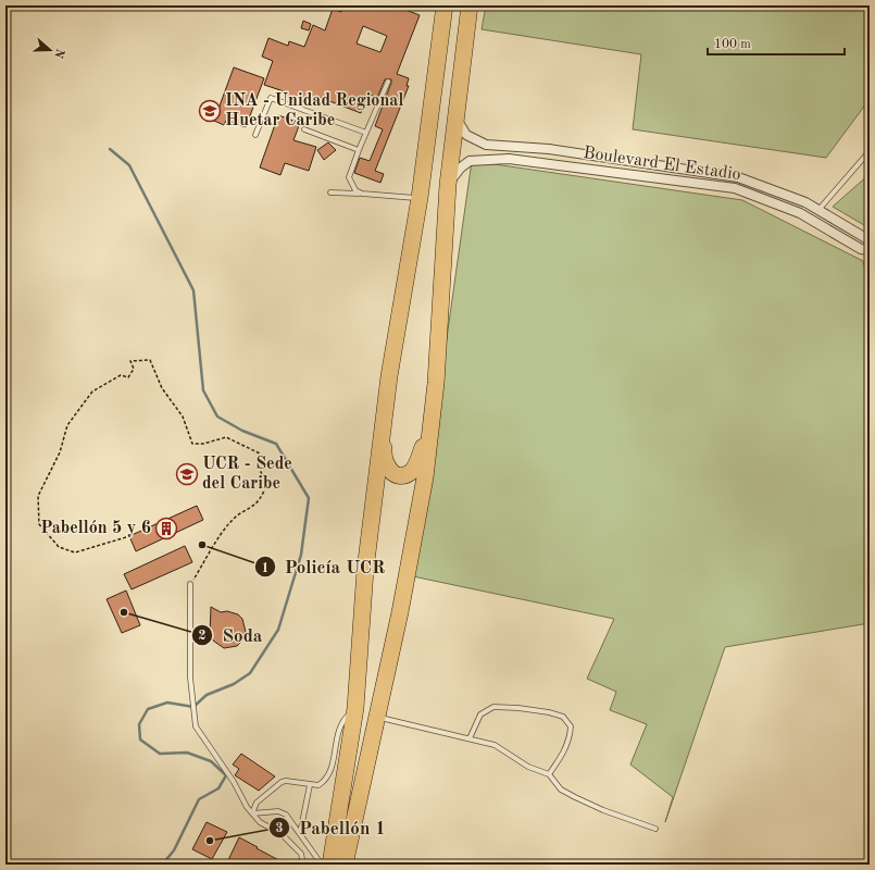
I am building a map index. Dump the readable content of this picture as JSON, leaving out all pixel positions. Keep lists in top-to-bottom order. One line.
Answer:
{"streets":{"street":["Boulevard El Estadio"]},"places":{"school or university":["INA - Unidad Regional Huetar Caribe","UCR - Sede del Caribe"],"building":["Pabellón 5 y 6"],"other":["Policía UCR","Soda","Pabellón 1"]},"scale_bar":"100 m","north":"right"}
